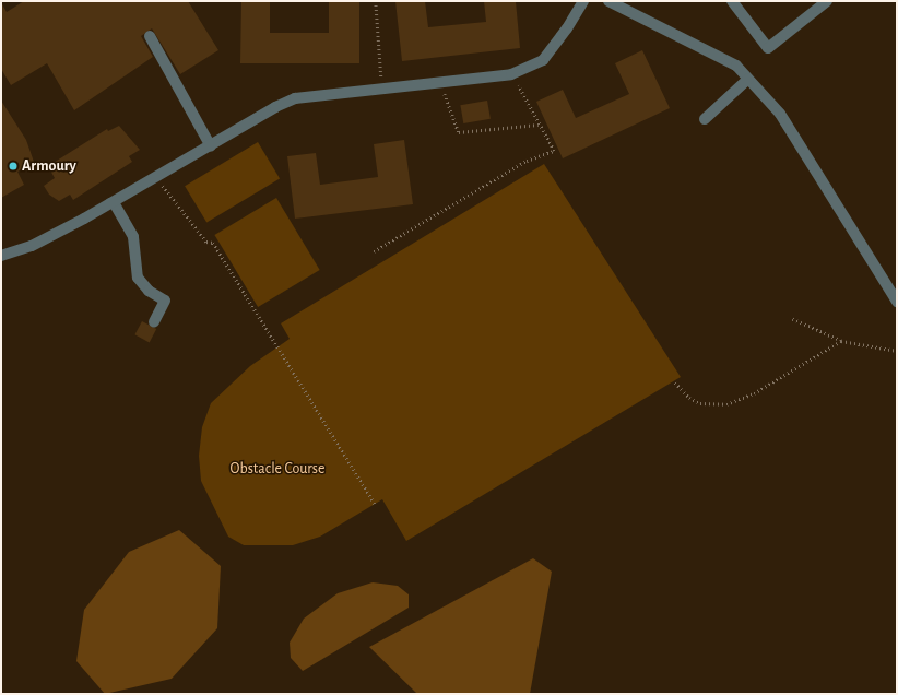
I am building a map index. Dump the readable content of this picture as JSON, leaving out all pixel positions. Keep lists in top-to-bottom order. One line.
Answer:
{"parks":["Obstacle Course"],"places":["Armoury"]}
